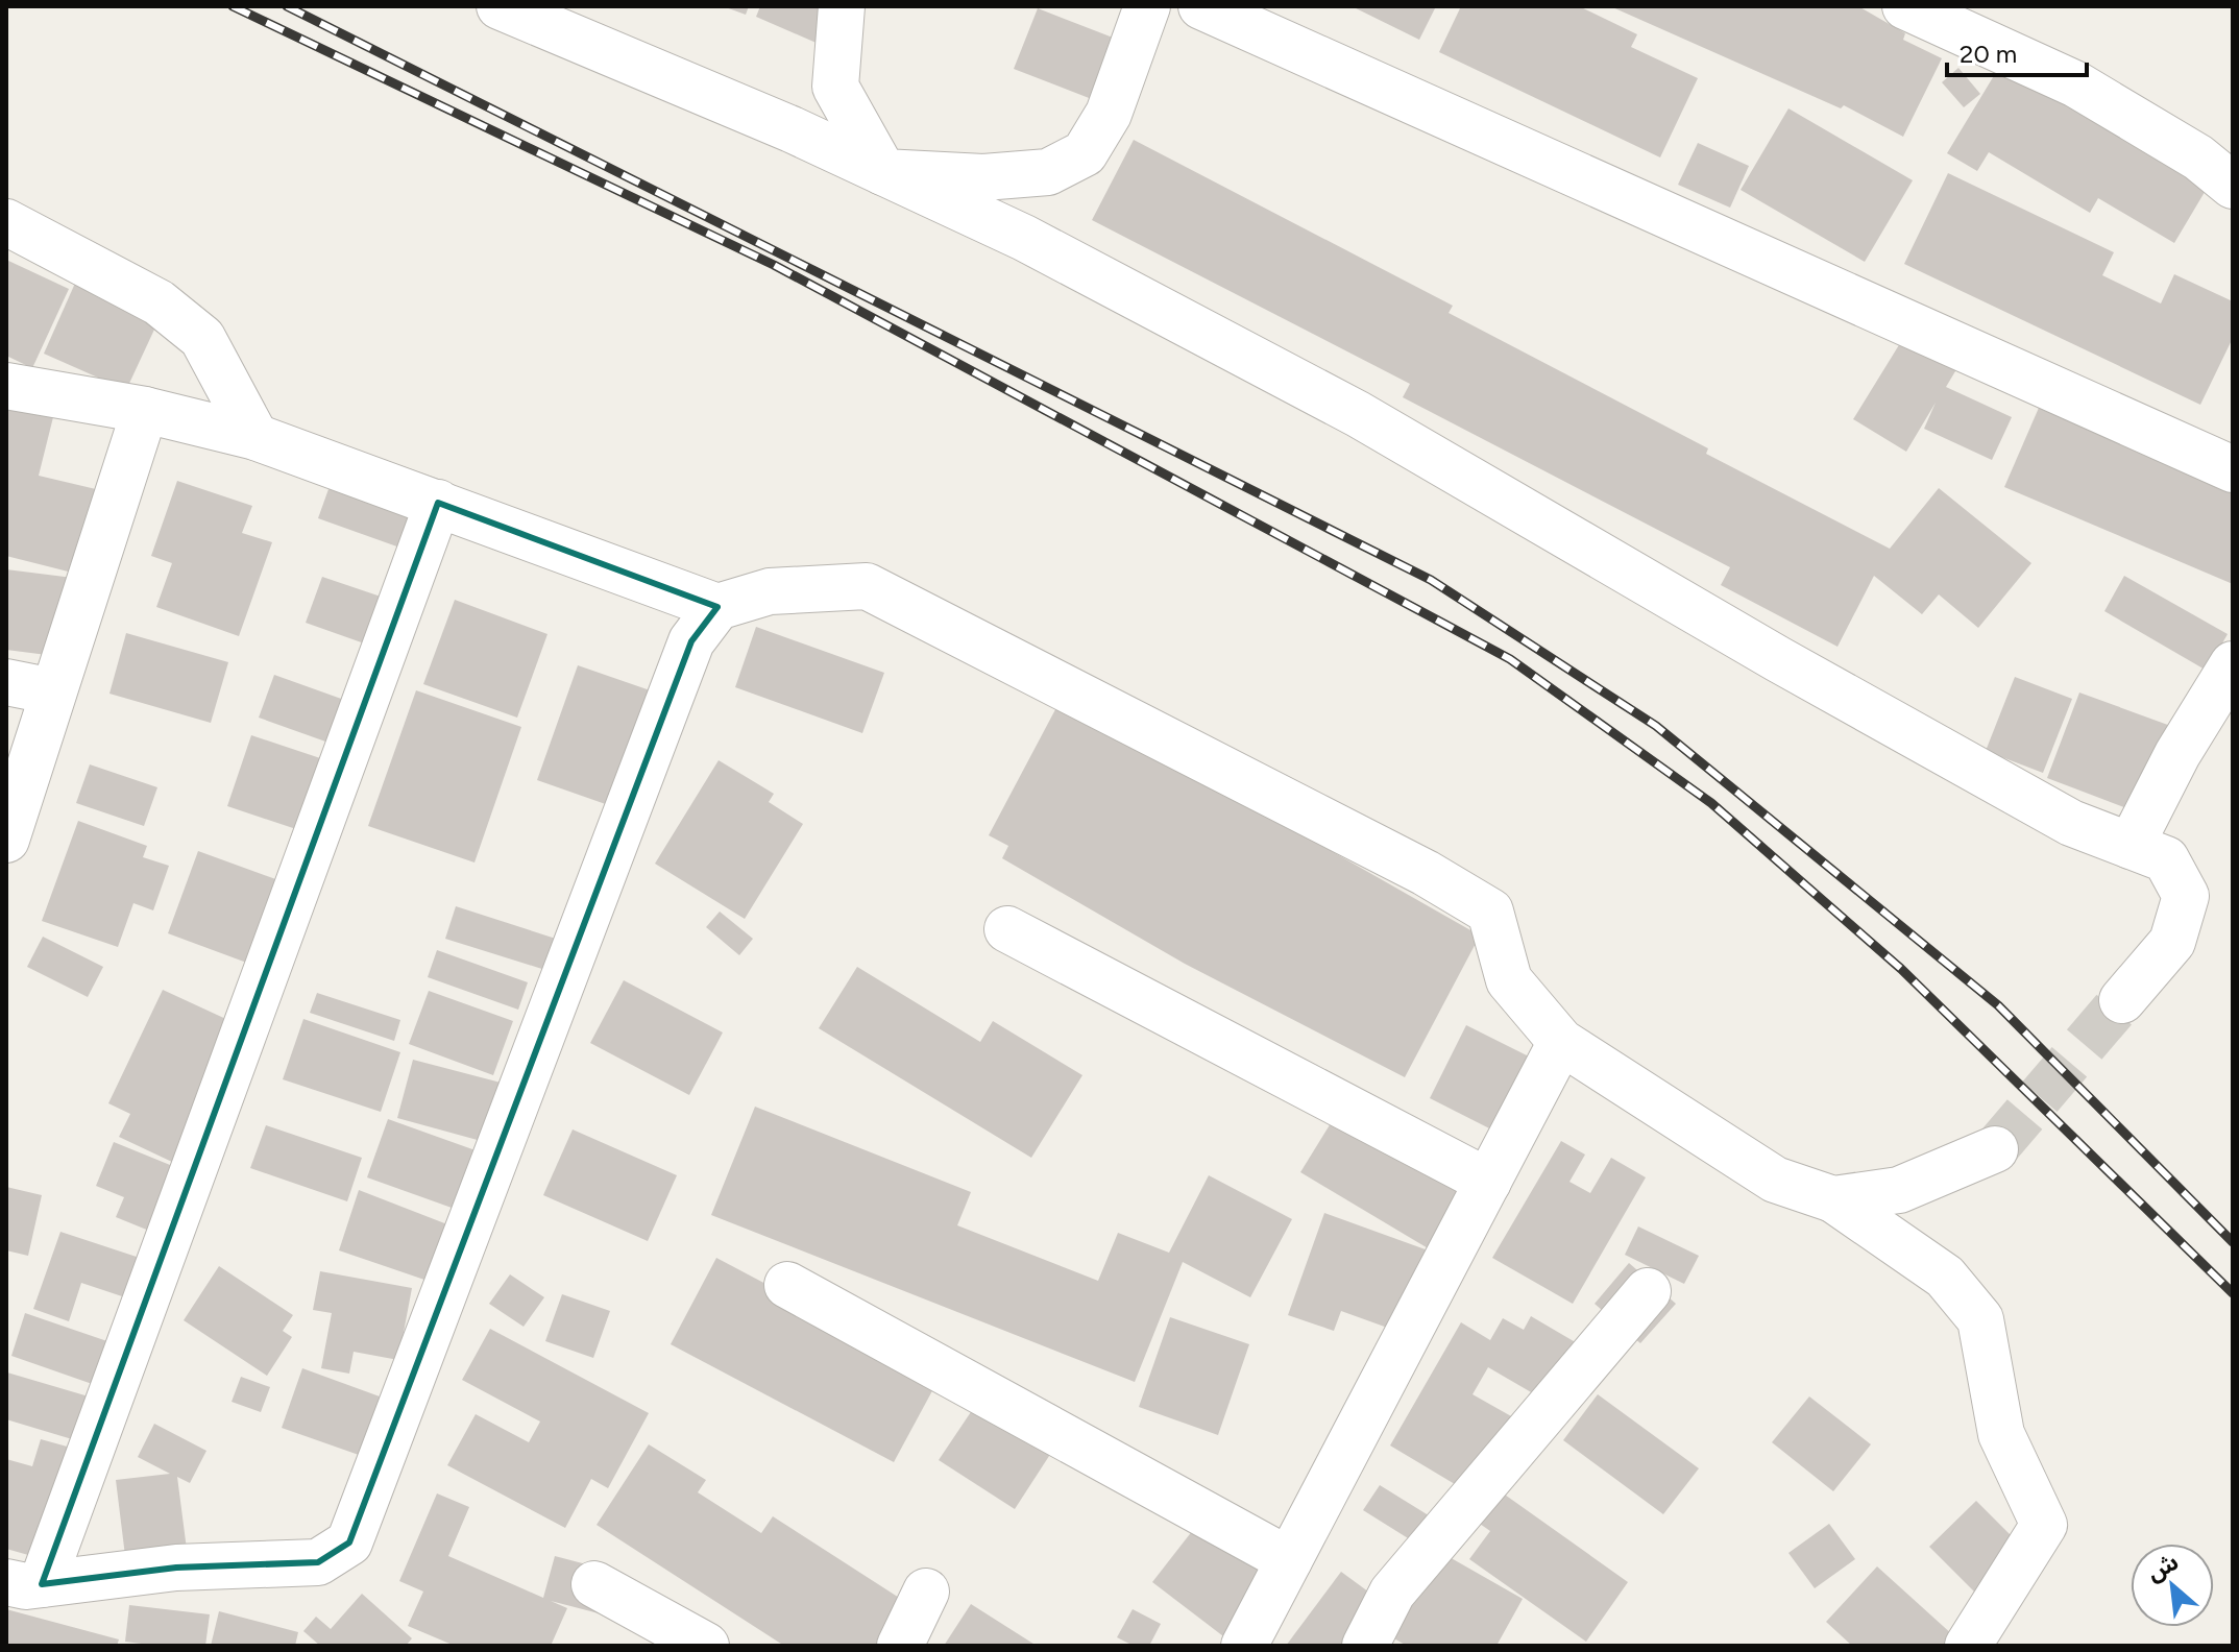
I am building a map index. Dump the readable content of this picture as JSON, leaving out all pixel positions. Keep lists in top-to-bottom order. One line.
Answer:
{"scale_bar":"20 m","north":"top left"}
